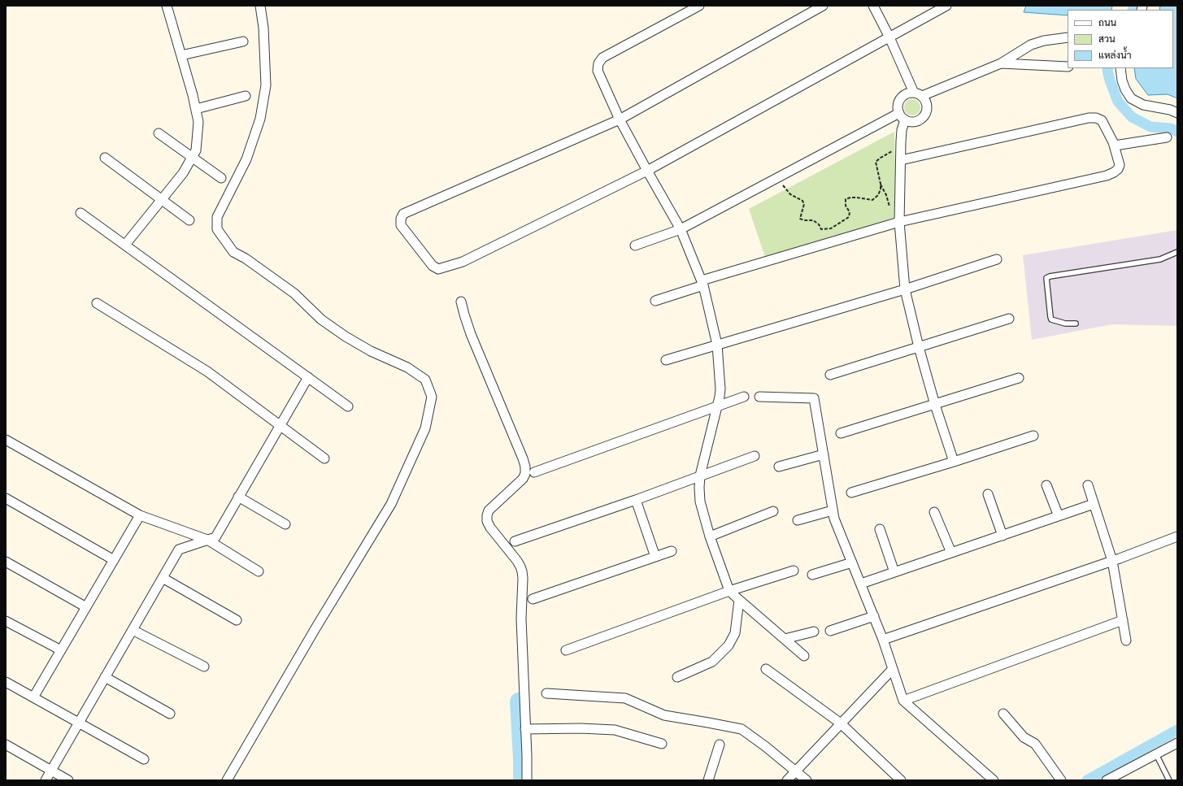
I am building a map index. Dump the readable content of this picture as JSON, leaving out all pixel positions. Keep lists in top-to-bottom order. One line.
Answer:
{"legend":["ถนน","สวน","แหล่งน้ำ"]}
